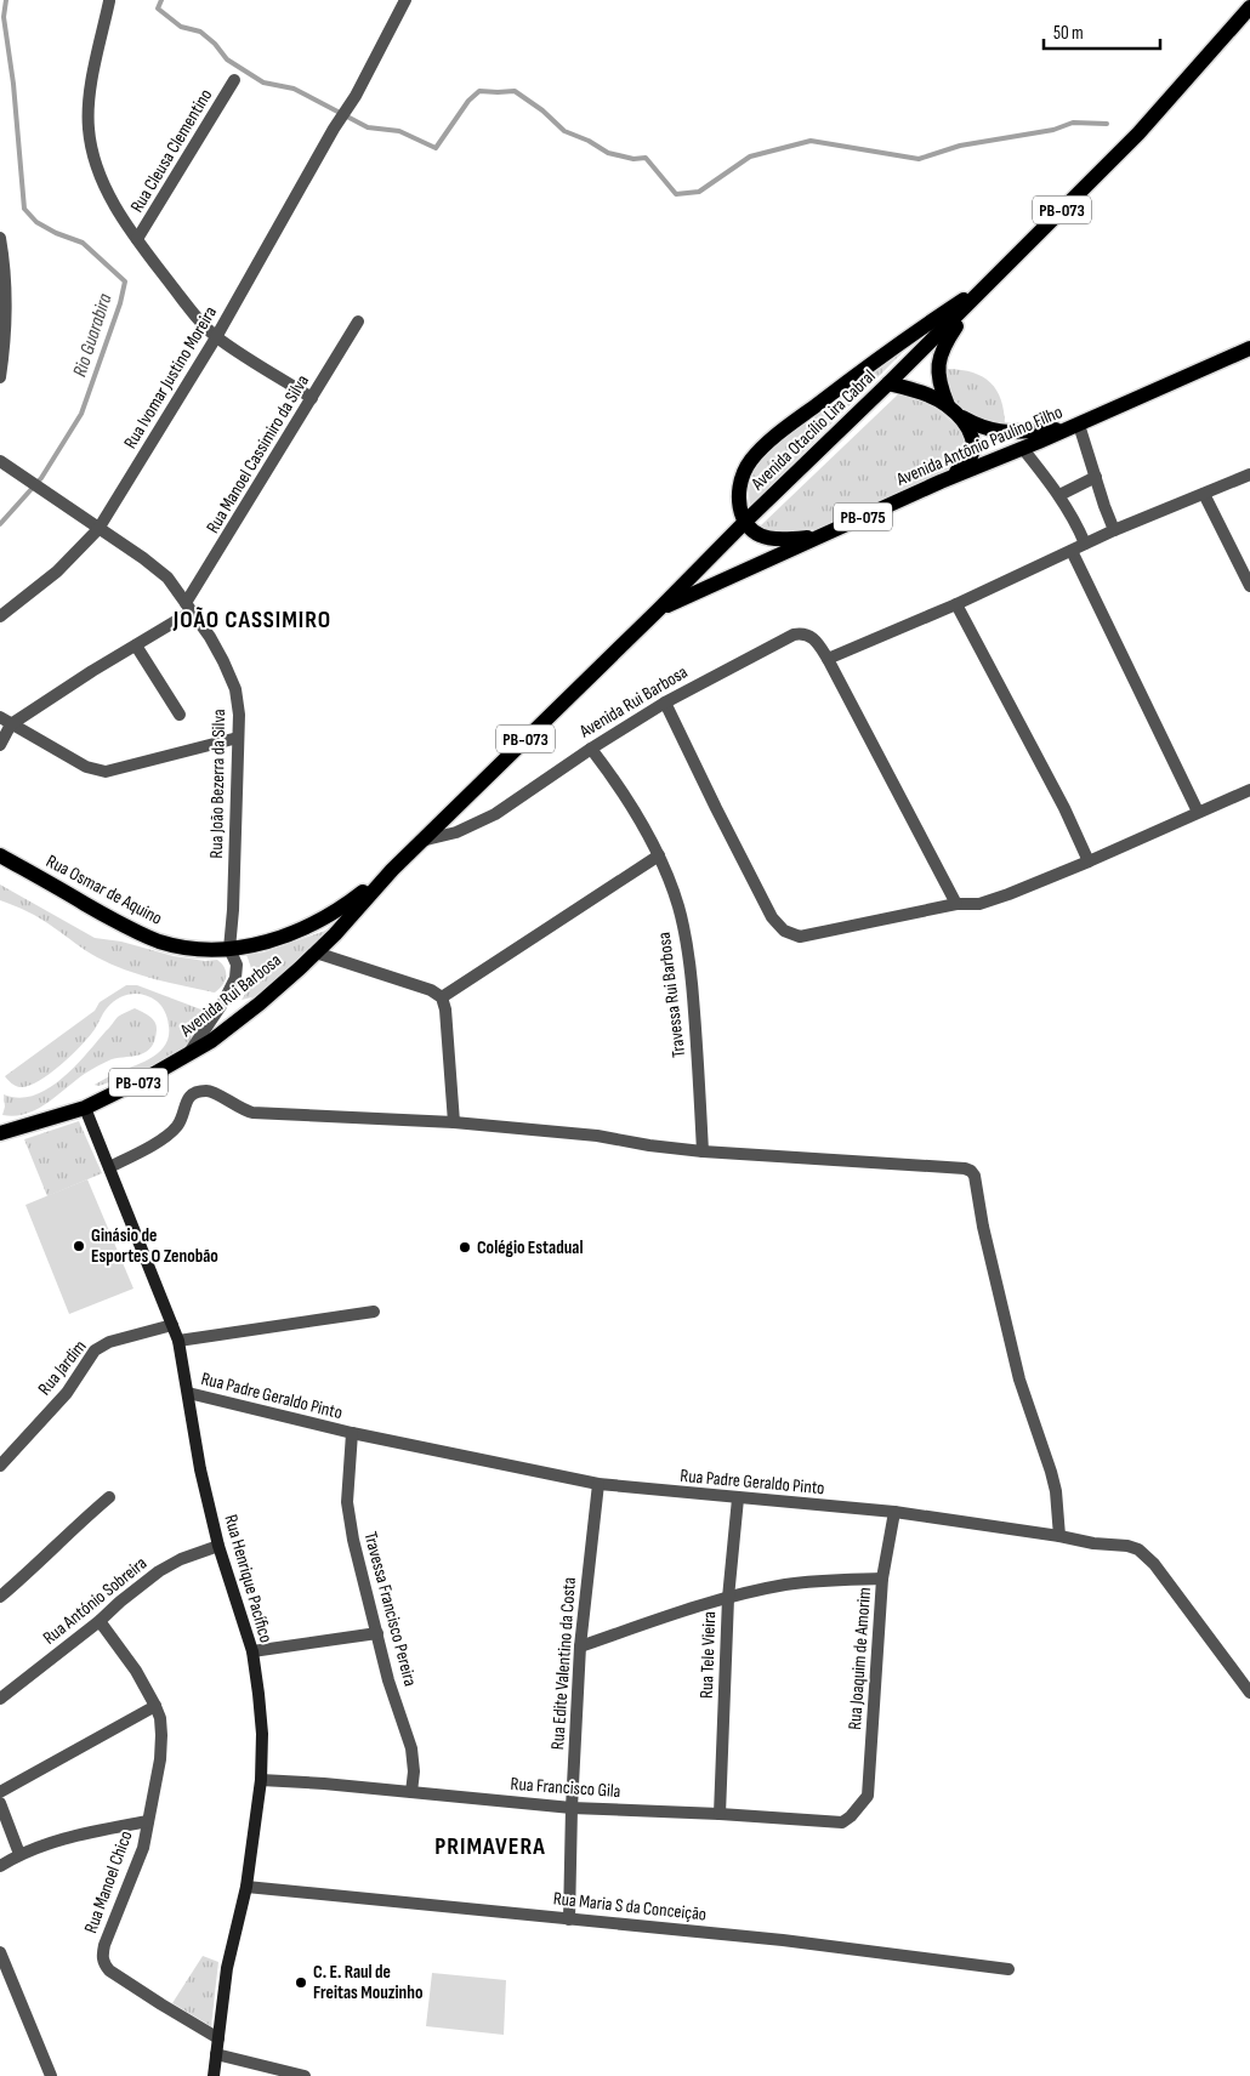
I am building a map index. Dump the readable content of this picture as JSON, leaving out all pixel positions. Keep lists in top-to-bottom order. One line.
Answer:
{"streets":{"main road":["PB-073","Avenida Otacílio Lira Cabral","Avenida Antônio Paulino Filho","PB-075","Avenida Rui Barbosa","Rua Osmar de Aquino","Rua Henrique Pacífico"],"street":["Rua Cleusa Clementino","Rua Ivomar Justino Moreira","Rua Manoel Cassimiro da Silva","Rua João Bezerra da Silva","Travessa Rui Barbosa","Rua Jardim","Rua Padre Geraldo Pinto","Rua António Sobreira","Travessa Francisco Pereira","Rua Tele Vieira","Rua Joaquim de Amorim","Rua Edite Valentino da Costa","Rua Francisco Gila","Rua Manoel Chico","Rua Maria S da Conceição"]},"crossings":[["Rua Ivomar Justino Moreira","Rua João Bezerra da Silva"],["Avenida Otacílio Lira Cabral","Avenida Antônio Paulino Filho"],["Avenida Otacílio Lira Cabral","Avenida Rui Barbosa"],["Avenida Otacílio Lira Cabral","Rua João Bezerra da Silva"],["Avenida Otacílio Lira Cabral","Rua Osmar de Aquino"],["Rua Manoel Cassimiro da Silva","Rua João Bezerra da Silva"],["Avenida Rui Barbosa","Rua João Bezerra da Silva"],["Avenida Rui Barbosa","Travessa Rui Barbosa"],["Avenida Rui Barbosa","Rua Henrique Pacífico"],["Rua João Bezerra da Silva","Rua Osmar de Aquino"],["Rua Jardim","Rua Henrique Pacífico"],["Rua Padre Geraldo Pinto","Rua Henrique Pacífico"],["Rua Padre Geraldo Pinto","Travessa Francisco Pereira"],["Rua Padre Geraldo Pinto","Rua Tele Vieira"],["Rua Padre Geraldo Pinto","Rua Joaquim de Amorim"],["Rua Padre Geraldo Pinto","Rua Edite Valentino da Costa"],["Rua Henrique Pacífico","Rua António Sobreira"],["Rua Henrique Pacífico","Rua Francisco Gila"],["Rua Henrique Pacífico","Rua Manoel Chico"],["Rua Henrique Pacífico","Rua Maria S da Conceição"],["Rua António Sobreira","Rua Manoel Chico"],["Travessa Francisco Pereira","Rua Francisco Gila"],["Rua Tele Vieira","Rua Francisco Gila"],["Rua Joaquim de Amorim","Rua Francisco Gila"],["Rua Edite Valentino da Costa","Rua Francisco Gila"],["Rua Edite Valentino da Costa","Rua Maria S da Conceição"]],"districts":["JOÃO CASSIMIRO","PRIMAVERA"],"water":["Rio Guarabira"],"places":["Ginásio de Esportes O Zenobão","Colégio Estadual","C. E. Raul de Freitas Mouzinho"],"scale_bar":"50 m"}
